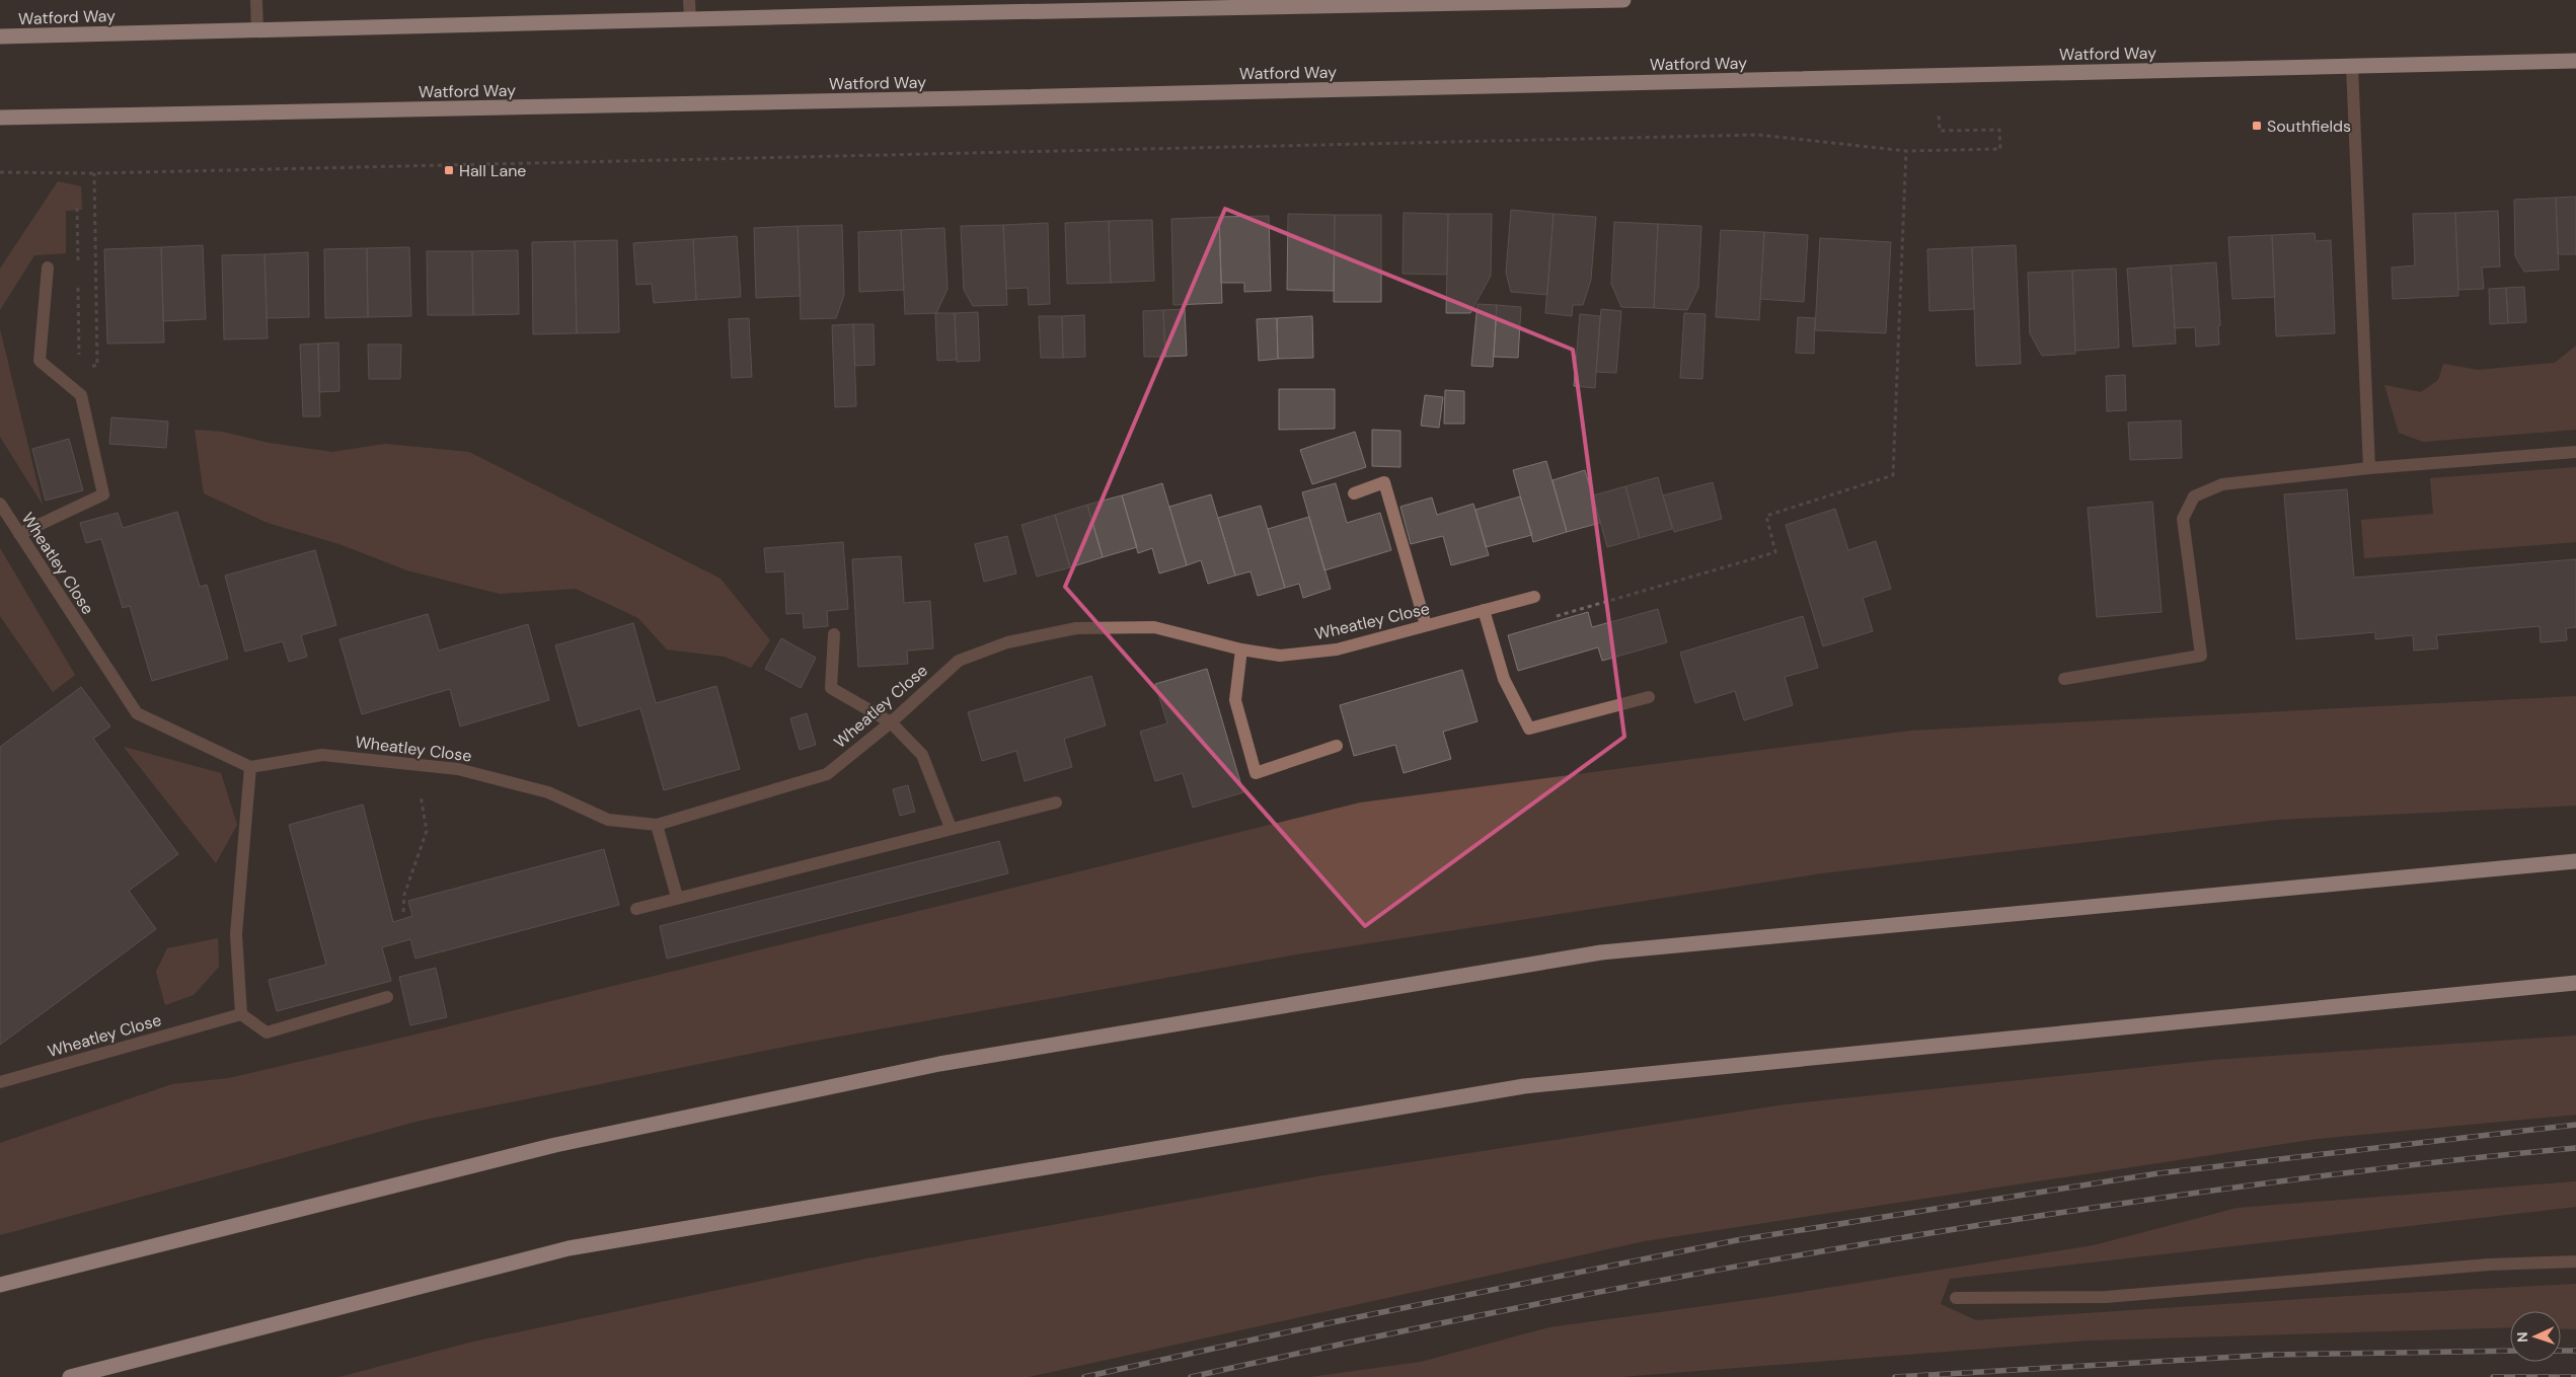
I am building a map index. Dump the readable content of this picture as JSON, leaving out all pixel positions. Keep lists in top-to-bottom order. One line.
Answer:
{"streets":{"highway":["Watford Way"],"street":["Wheatley Close"]},"places":{"transit":["Southfields","Hall Lane"]},"north":"left"}
